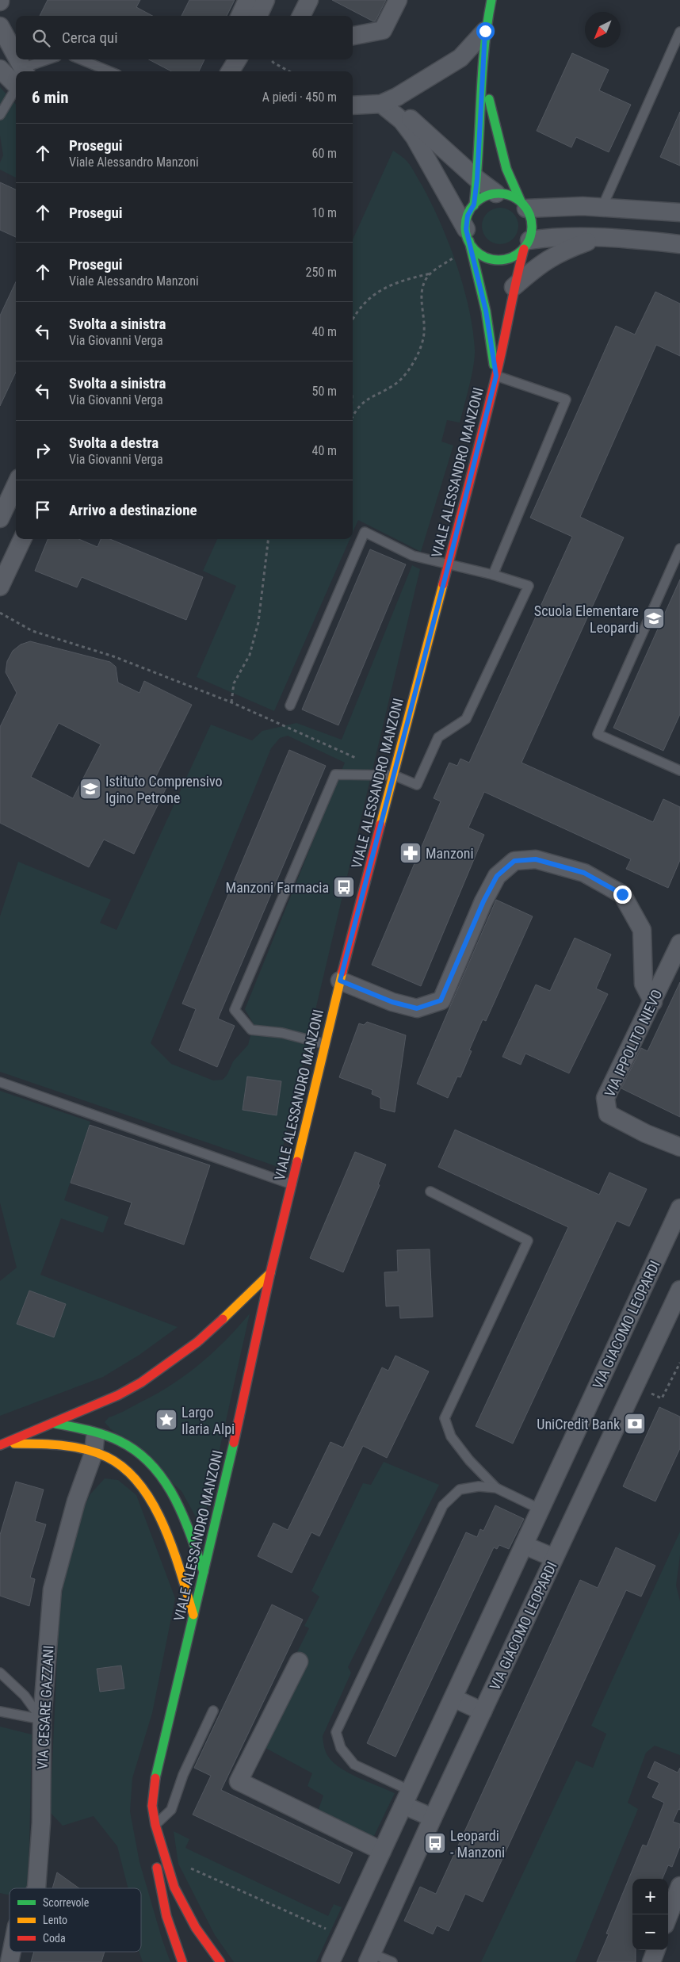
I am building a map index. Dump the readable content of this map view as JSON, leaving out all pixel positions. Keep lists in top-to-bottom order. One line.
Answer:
{"streets":{"street":["VIALE ALESSANDRO MANZONI","VIA IPPOLITO NIEVO","VIA GIACOMO LEOPARDI","VIA CESARE GAZZANI"]},"places":{"school or university":["Scuola Elementare Leopardi","Istituto Comprensivo Igino Petrone"],"pharmacy":["Manzoni"],"bus stop":["Manzoni Farmacia","Leopardi - Manzoni"],"place":["Largo Ilaria Alpi"],"bank":["UniCredit Bank"]},"legend":["Scorrevole","Lento","Coda"],"north":"bottom left","page":{"search":"Cerca qui","heading":["6 min","A piedi · 450 m"],"list":[["Prosegui","Viale Alessandro Manzoni","60 m"],["Prosegui","10 m"],["Prosegui","Viale Alessandro Manzoni","250 m"],["Svolta a sinistra","Via Giovanni Verga","40 m"],["Svolta a sinistra","Via Giovanni Verga","50 m"],["Svolta a destra","Via Giovanni Verga","40 m"],"Arrivo a destinazione"],"map_buttons":["+","−"]}}
